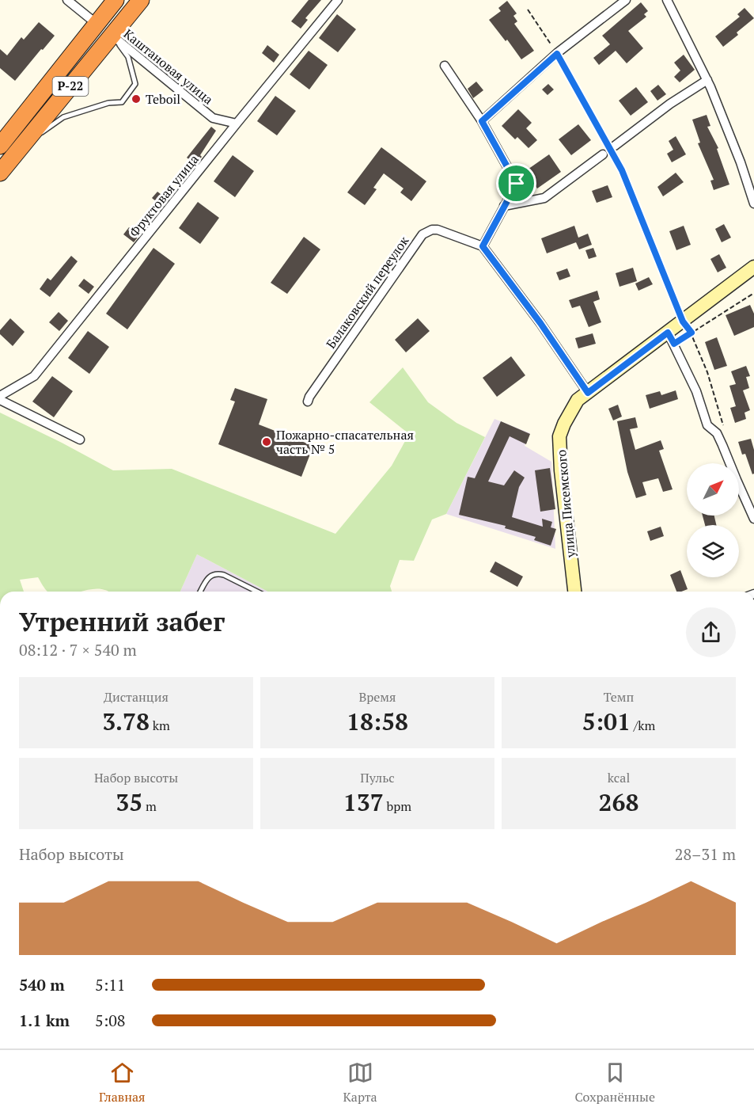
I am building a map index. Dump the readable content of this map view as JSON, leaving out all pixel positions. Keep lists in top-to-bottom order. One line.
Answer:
{"streets":{"highway":["Р-22"],"main road":["улица Писемского"],"street":["Каштановая улица","Фруктовая улица","Балаковский переулок"]},"crossings":[["Каштановая улица","Р-22"],["Каштановая улица","Фруктовая улица"]],"places":["Teboil","Пожарно-спасательная часть № 5"],"north":"top right","page":{"heading":["Утренний забег","08:12 · 7 × 540 m"],"stats":[["Дистанция","3.78 km"],["Время","18:58"],["Темп","5:01 /km"],["Набор высоты","35 m"],["Пульс","137 bpm"],["kcal","268"]],"chart":["Набор высоты","28–31 m"],"list":[{"name":"540 m","note":"5:11"},{"name":"1.1 km","note":"5:08"}],"tabs":["Главная","Карта","Сохранённые"]}}
